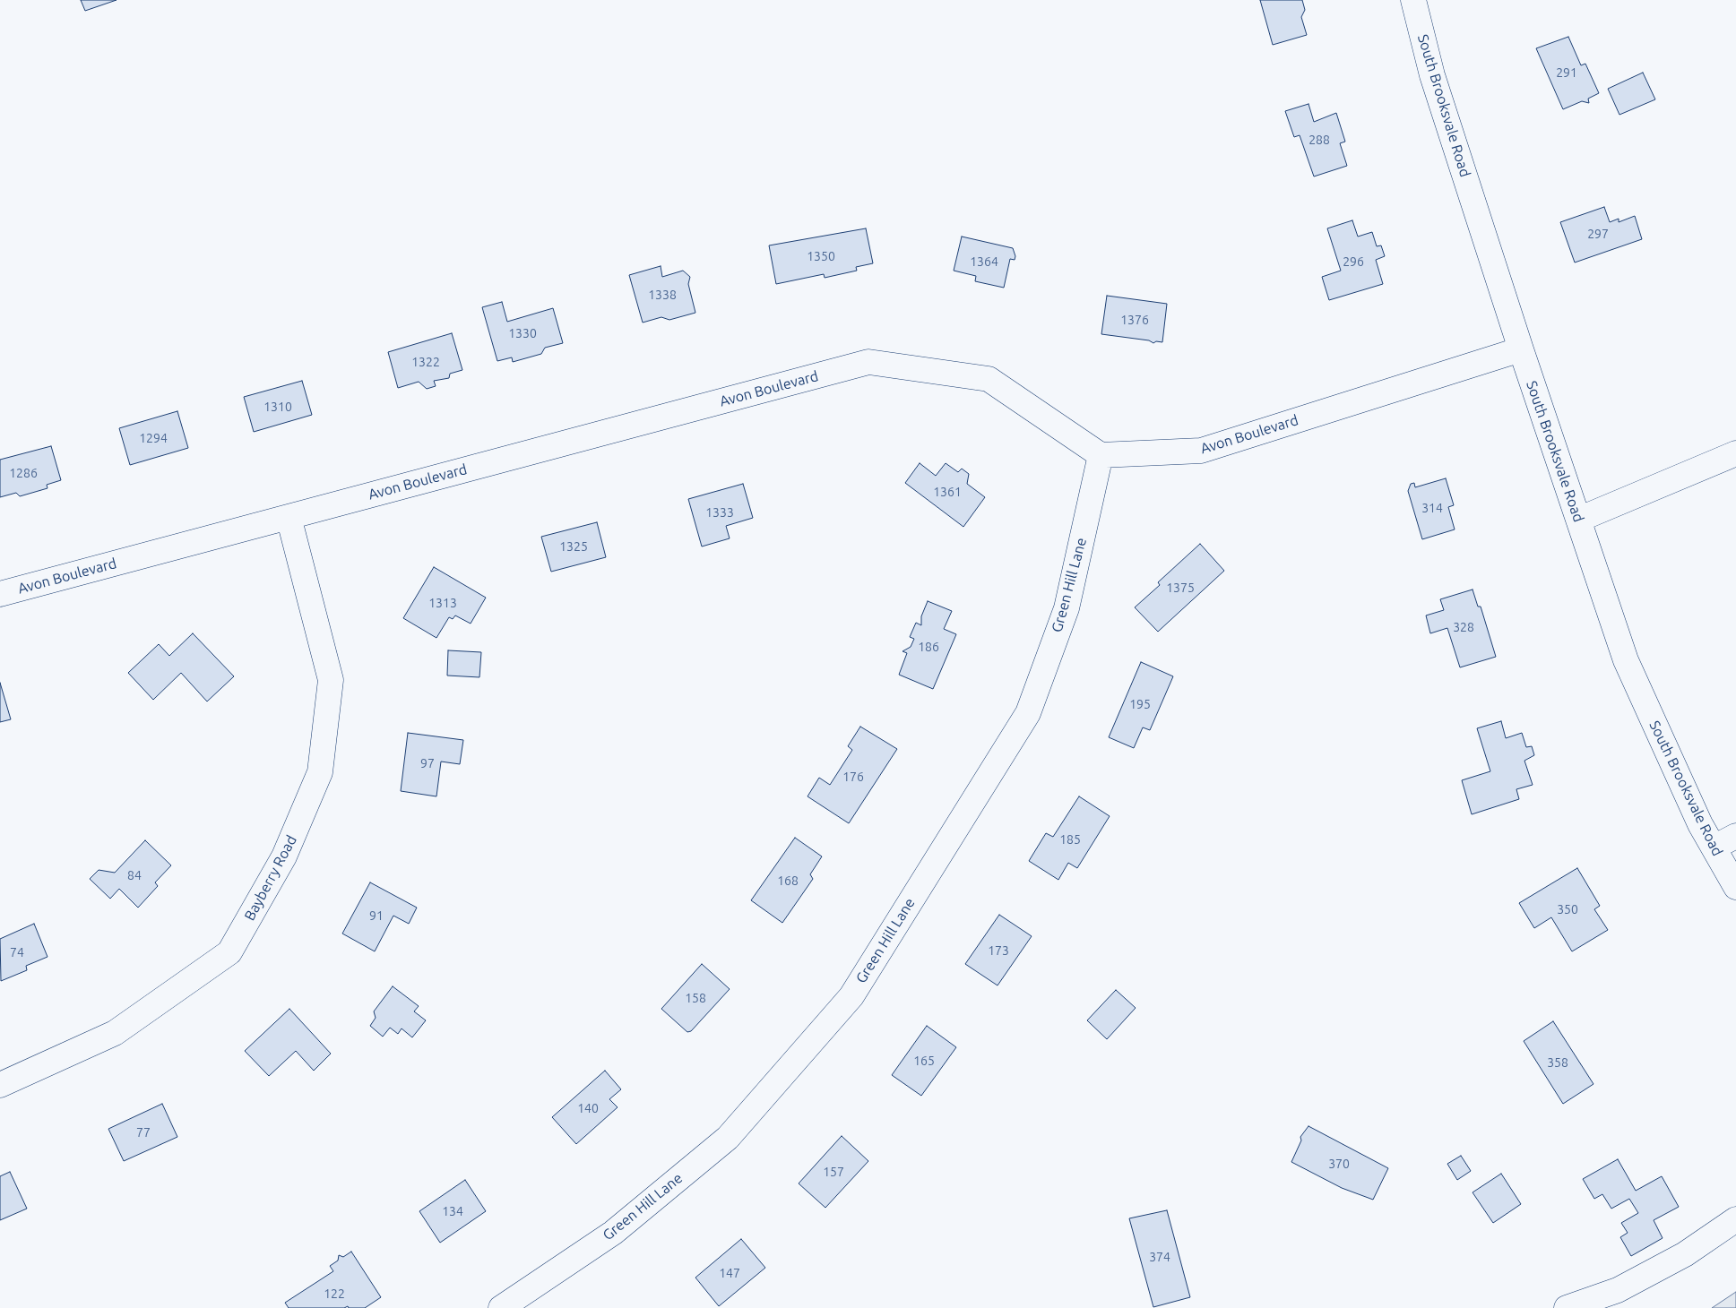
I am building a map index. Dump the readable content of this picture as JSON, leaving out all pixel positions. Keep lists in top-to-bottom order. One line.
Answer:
{"streets":{"street":["South Brooksvale Road","Avon Boulevard","Green Hill Lane","Bayberry Road"]},"crossings":[["South Brooksvale Road","Avon Boulevard"],["Avon Boulevard","Green Hill Lane"],["Avon Boulevard","Bayberry Road"]],"house_numbers":["291","288","297","1350","1364","296","1338","1376","1330","1322","1310","1294","1286","1361","314","1333","1325","1375","1313","328","186","195","97","176","185","84","168","350","91","173","74","158","165","358","140","77","370","157","134","374","147","122"]}
